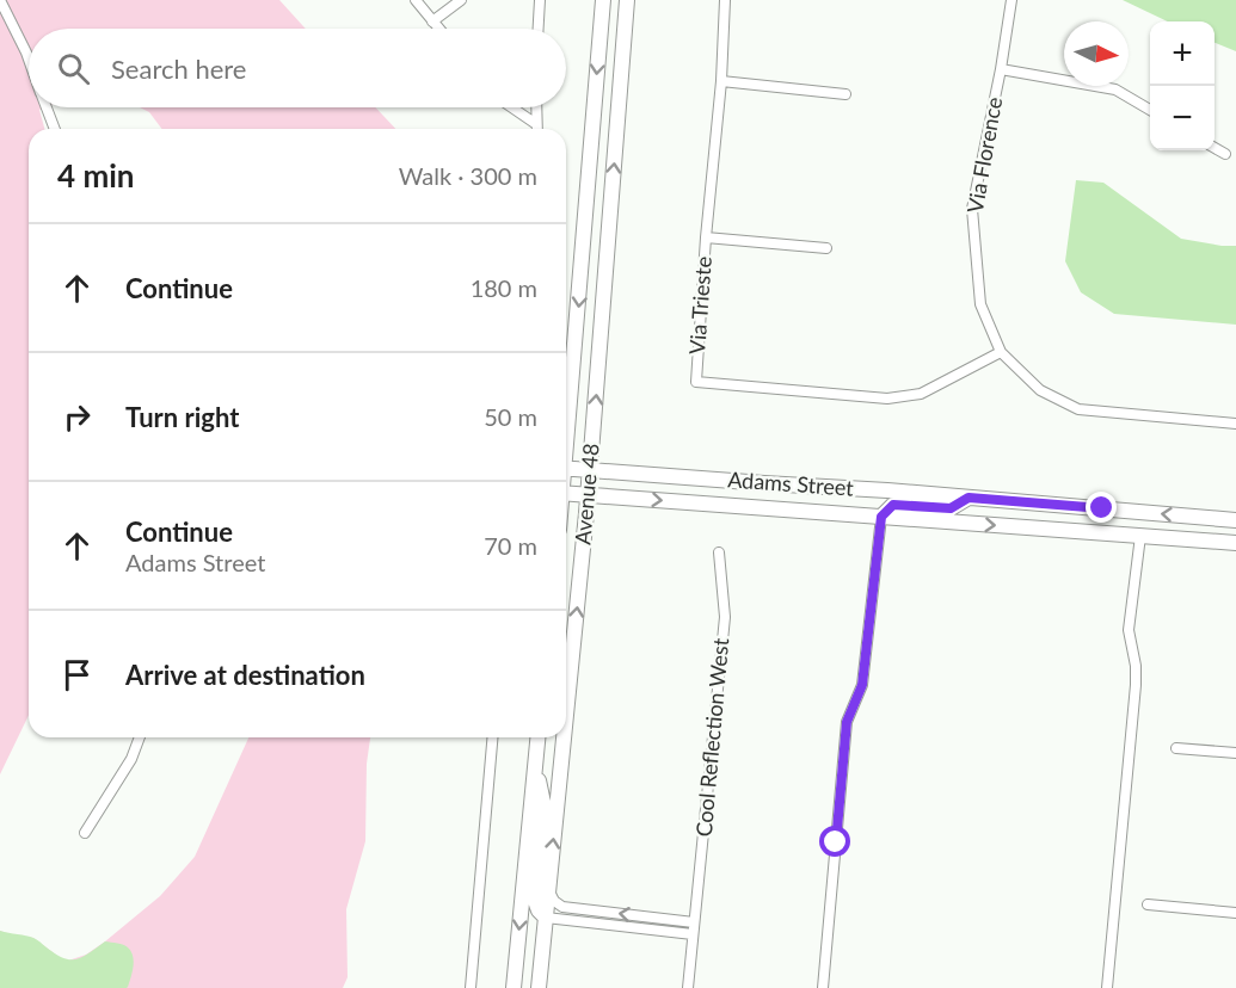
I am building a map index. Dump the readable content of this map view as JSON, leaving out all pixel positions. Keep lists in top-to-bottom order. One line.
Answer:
{"streets":{"main road":["Adams Street","Avenue 48"],"street":["Via Florence","Via Trieste","Cool Reflection West"]},"crossings":[["Via Florence","Via Trieste"],["Adams Street","Avenue 48"]],"north":"right","page":{"map_buttons":["+","−"],"search":"Search here","heading":["4 min","Walk · 300 m"],"list":[["Continue","180 m"],["Turn right","50 m"],["Continue","Adams Street","70 m"],"Arrive at destination"]}}
